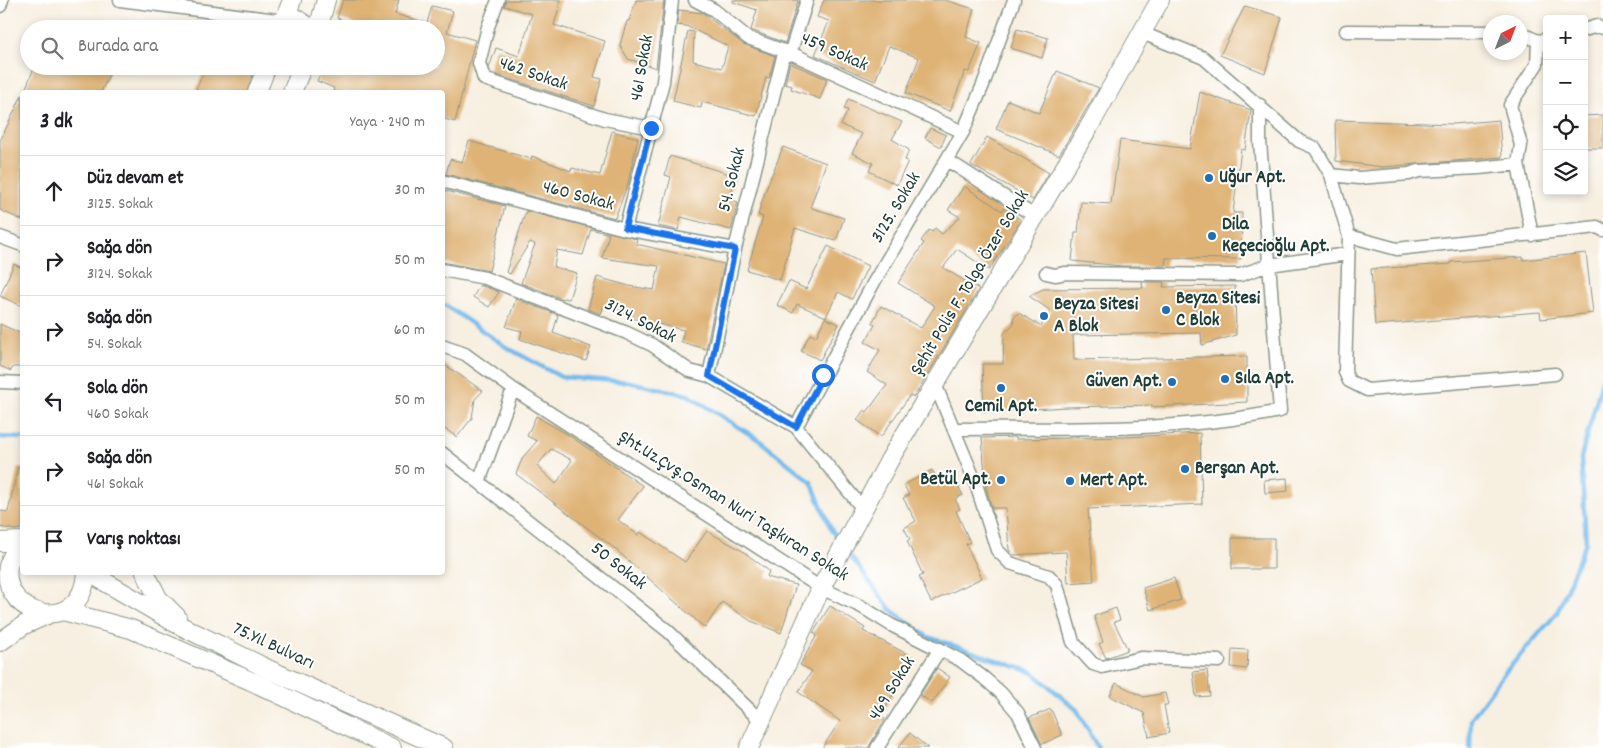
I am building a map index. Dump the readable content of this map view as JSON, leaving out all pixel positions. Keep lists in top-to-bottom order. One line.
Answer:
{"streets":{"main road":["Şehit Polis F. Tolga Özer Sokak","75.Yıl Bulvarı"],"street":["459 Sokak","461 Sokak","462 Sokak","54. Sokak","460 Sokak","3125. Sokak","3124. Sokak","Şht.Uz.Çvş.Osman Nuri Taşkıran Sokak","50 Sokak","469 Sokak"]},"crossings":[["459 Sokak","54. Sokak"],["459 Sokak","3125. Sokak"],["461 Sokak","462 Sokak"],["461 Sokak","460 Sokak"],["54. Sokak","460 Sokak"],["54. Sokak","3124. Sokak"],["3125. Sokak","3124. Sokak"],["Şehit Polis F. Tolga Özer Sokak","3124. Sokak"],["Şehit Polis F. Tolga Özer Sokak","Şht.Uz.Çvş.Osman Nuri Taşkıran Sokak"],["Şehit Polis F. Tolga Özer Sokak","50 Sokak"],["Şht.Uz.Çvş.Osman Nuri Taşkıran Sokak","469 Sokak"]],"places":["Uğur Apt.","Dila Keçecioğlu Apt.","Beyza Sitesi C Blok","Beyza Sitesi A Blok","Sıla Apt.","Güven Apt.","Cemil Apt.","Berşan Apt.","Betül Apt.","Mert Apt."],"north":"top right","page":{"map_buttons":["+","−"],"search":"Burada ara","heading":["3 dk","Yaya · 240 m"],"list":[["Düz devam et","3125. Sokak","30 m"],["Sağa dön","3124. Sokak","50 m"],["Sağa dön","54. Sokak","60 m"],["Sola dön","460 Sokak","50 m"],["Sağa dön","461 Sokak","50 m"],"Varış noktası"]}}
